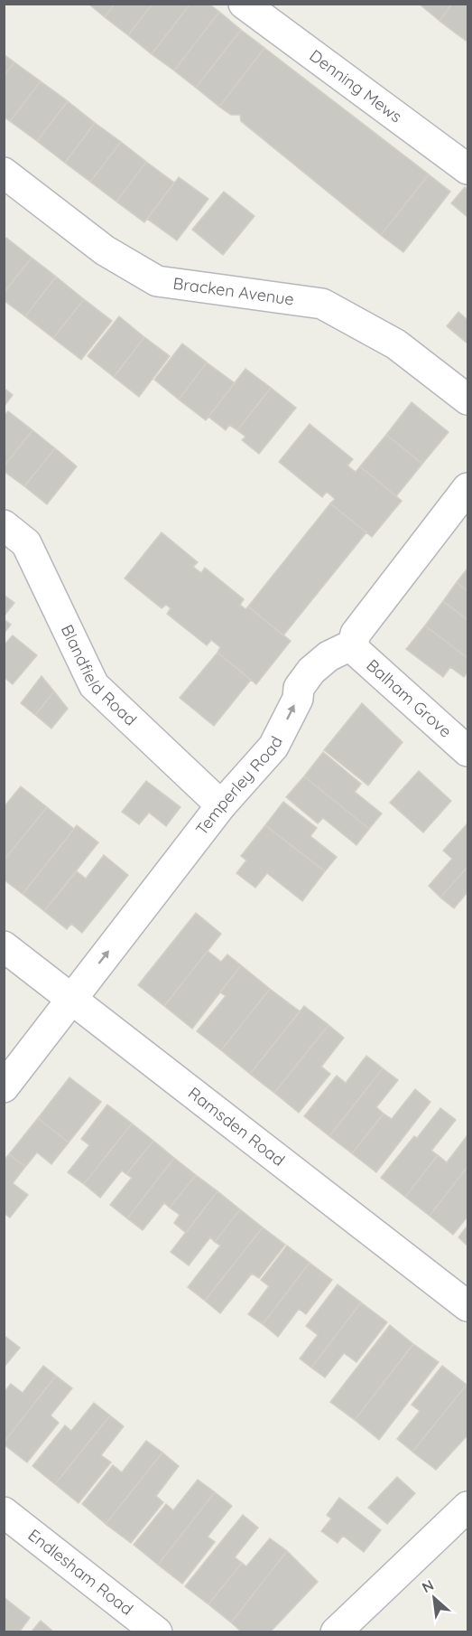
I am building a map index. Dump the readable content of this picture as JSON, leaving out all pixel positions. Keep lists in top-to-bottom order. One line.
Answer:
{"streets":{"street":["Denning Mews","Bracken Avenue","Blandfield Road","Balham Grove","Temperley Road","Ramsden Road","Endlesham Road"]},"crossings":[["Blandfield Road","Temperley Road"],["Balham Grove","Temperley Road"],["Temperley Road","Ramsden Road"]],"one_way":["Temperley Road"],"north":"top left"}
